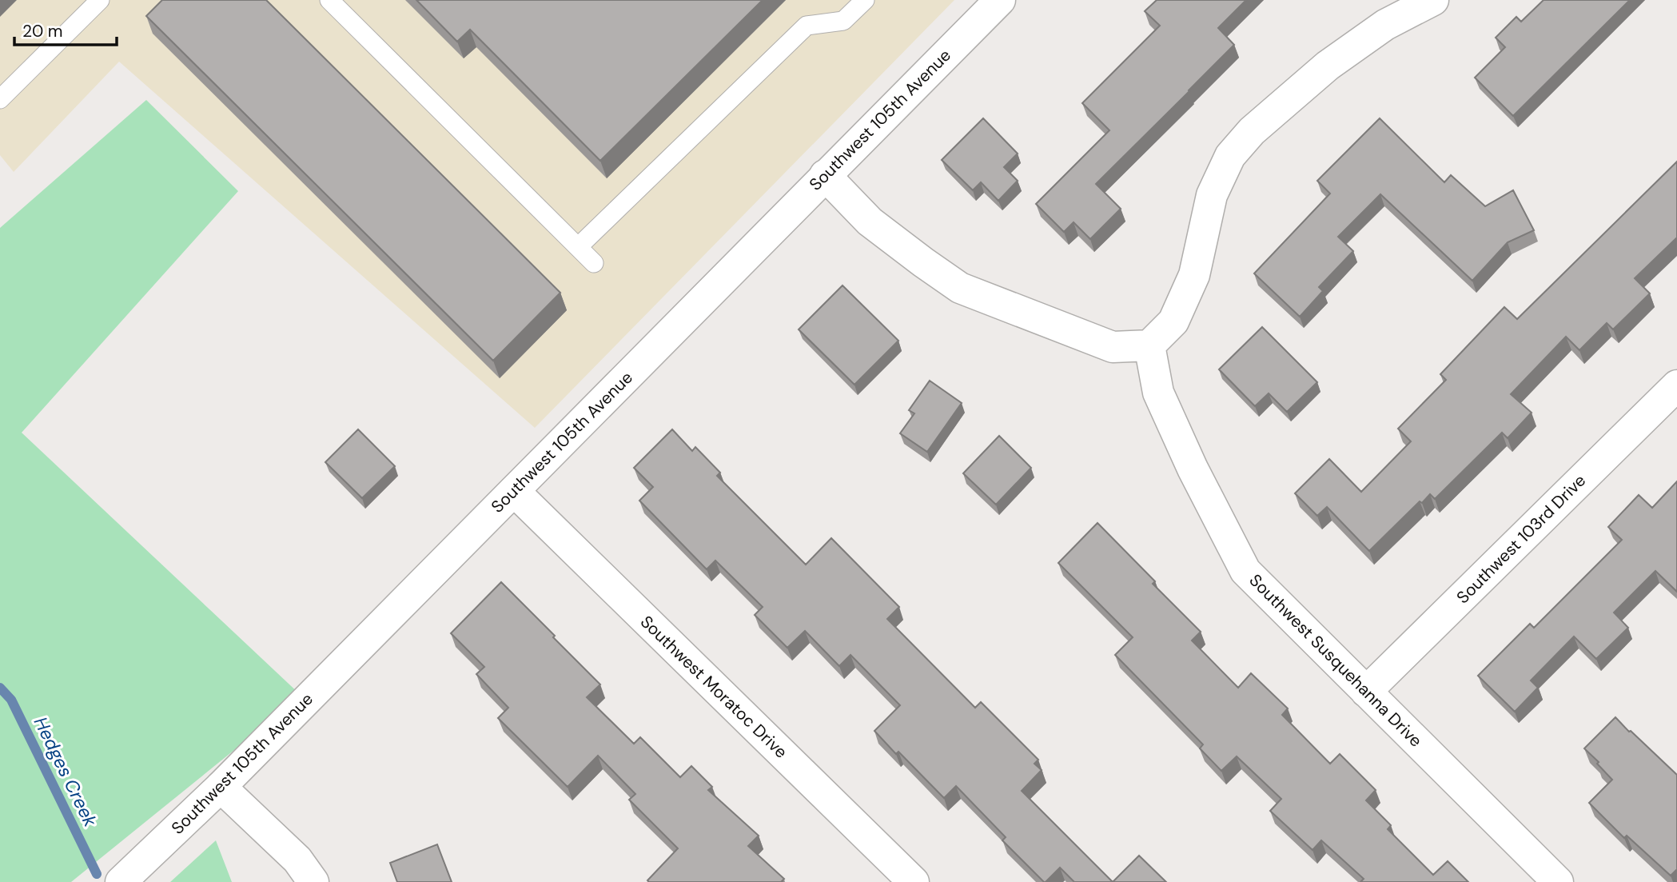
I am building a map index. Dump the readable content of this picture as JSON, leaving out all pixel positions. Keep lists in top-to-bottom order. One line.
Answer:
{"streets":{"street":["Southwest 105th Avenue","Southwest 103rd Drive","Southwest Susquehanna Drive","Southwest Moratoc Drive"]},"crossings":[["Southwest 105th Avenue","Southwest Moratoc Drive"],["Southwest 103rd Drive","Southwest Susquehanna Drive"]],"water":["Hedges Creek"],"scale_bar":"20 m"}
